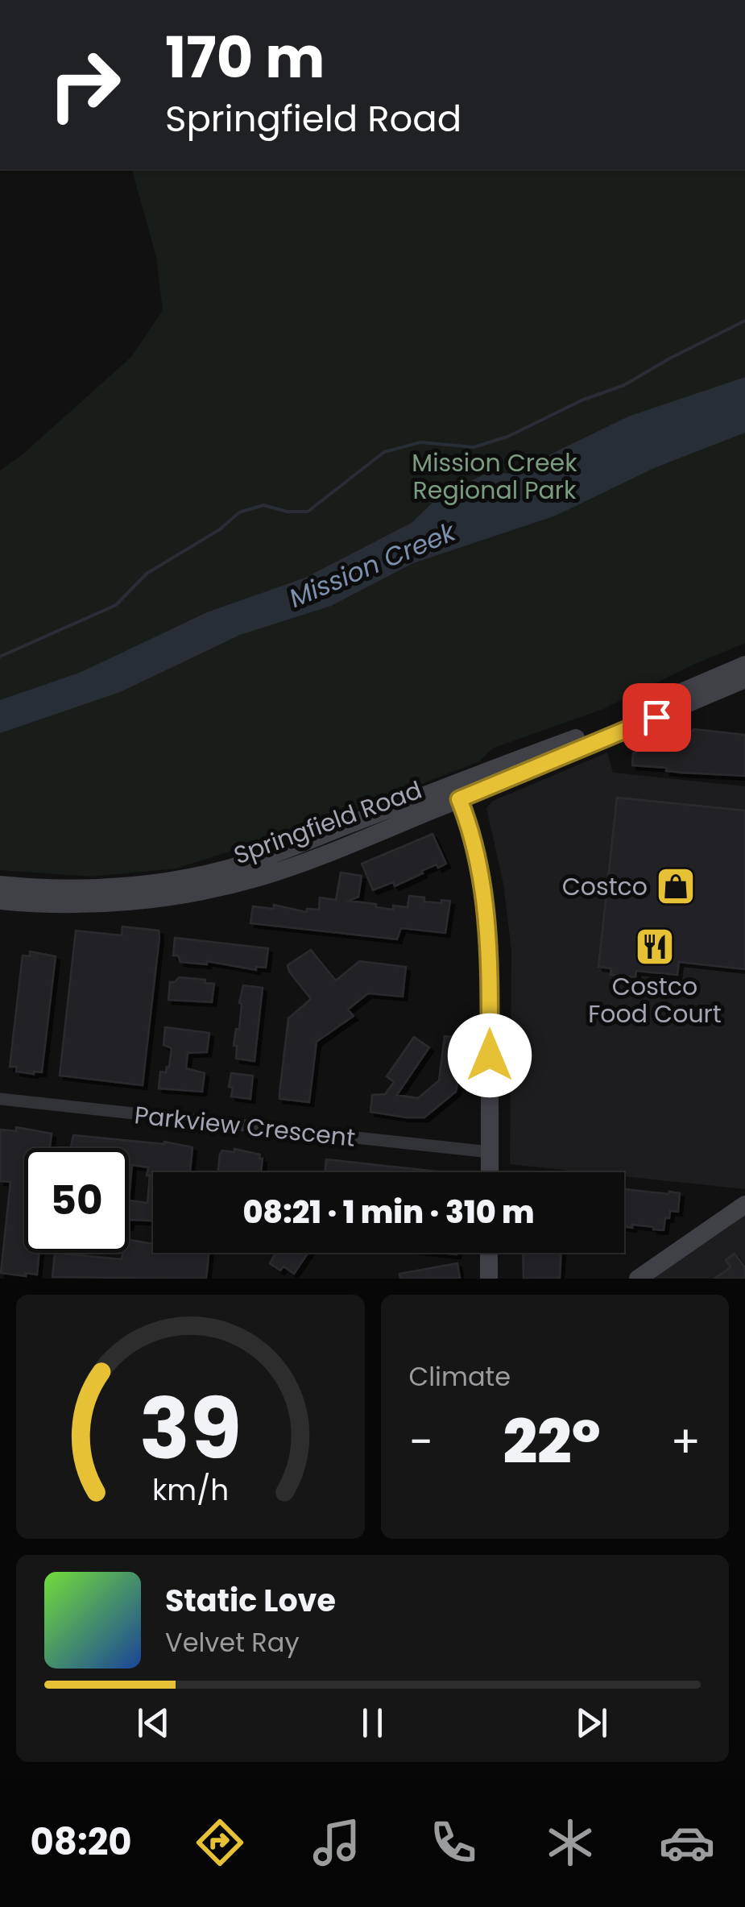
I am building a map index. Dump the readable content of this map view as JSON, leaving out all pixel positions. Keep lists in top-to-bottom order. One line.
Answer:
{"streets":{"main road":["Springfield Road"],"street":["Parkview Crescent"]},"water":["Mission Creek"],"parks":["Mission Creek Regional Park"],"places":{"shop":["Costco"],"restaurant":["Costco Food Court"]},"page":{"turn":["170 m","Springfield Road"],"limit":"50","trip":"08:21 · 1 min · 310 m","tile":"Climate","heat":["−","22°","+"],"song":["Static Love","Velvet Ray"],"tabs":"08:20","gauge":["39","km/h"]}}
